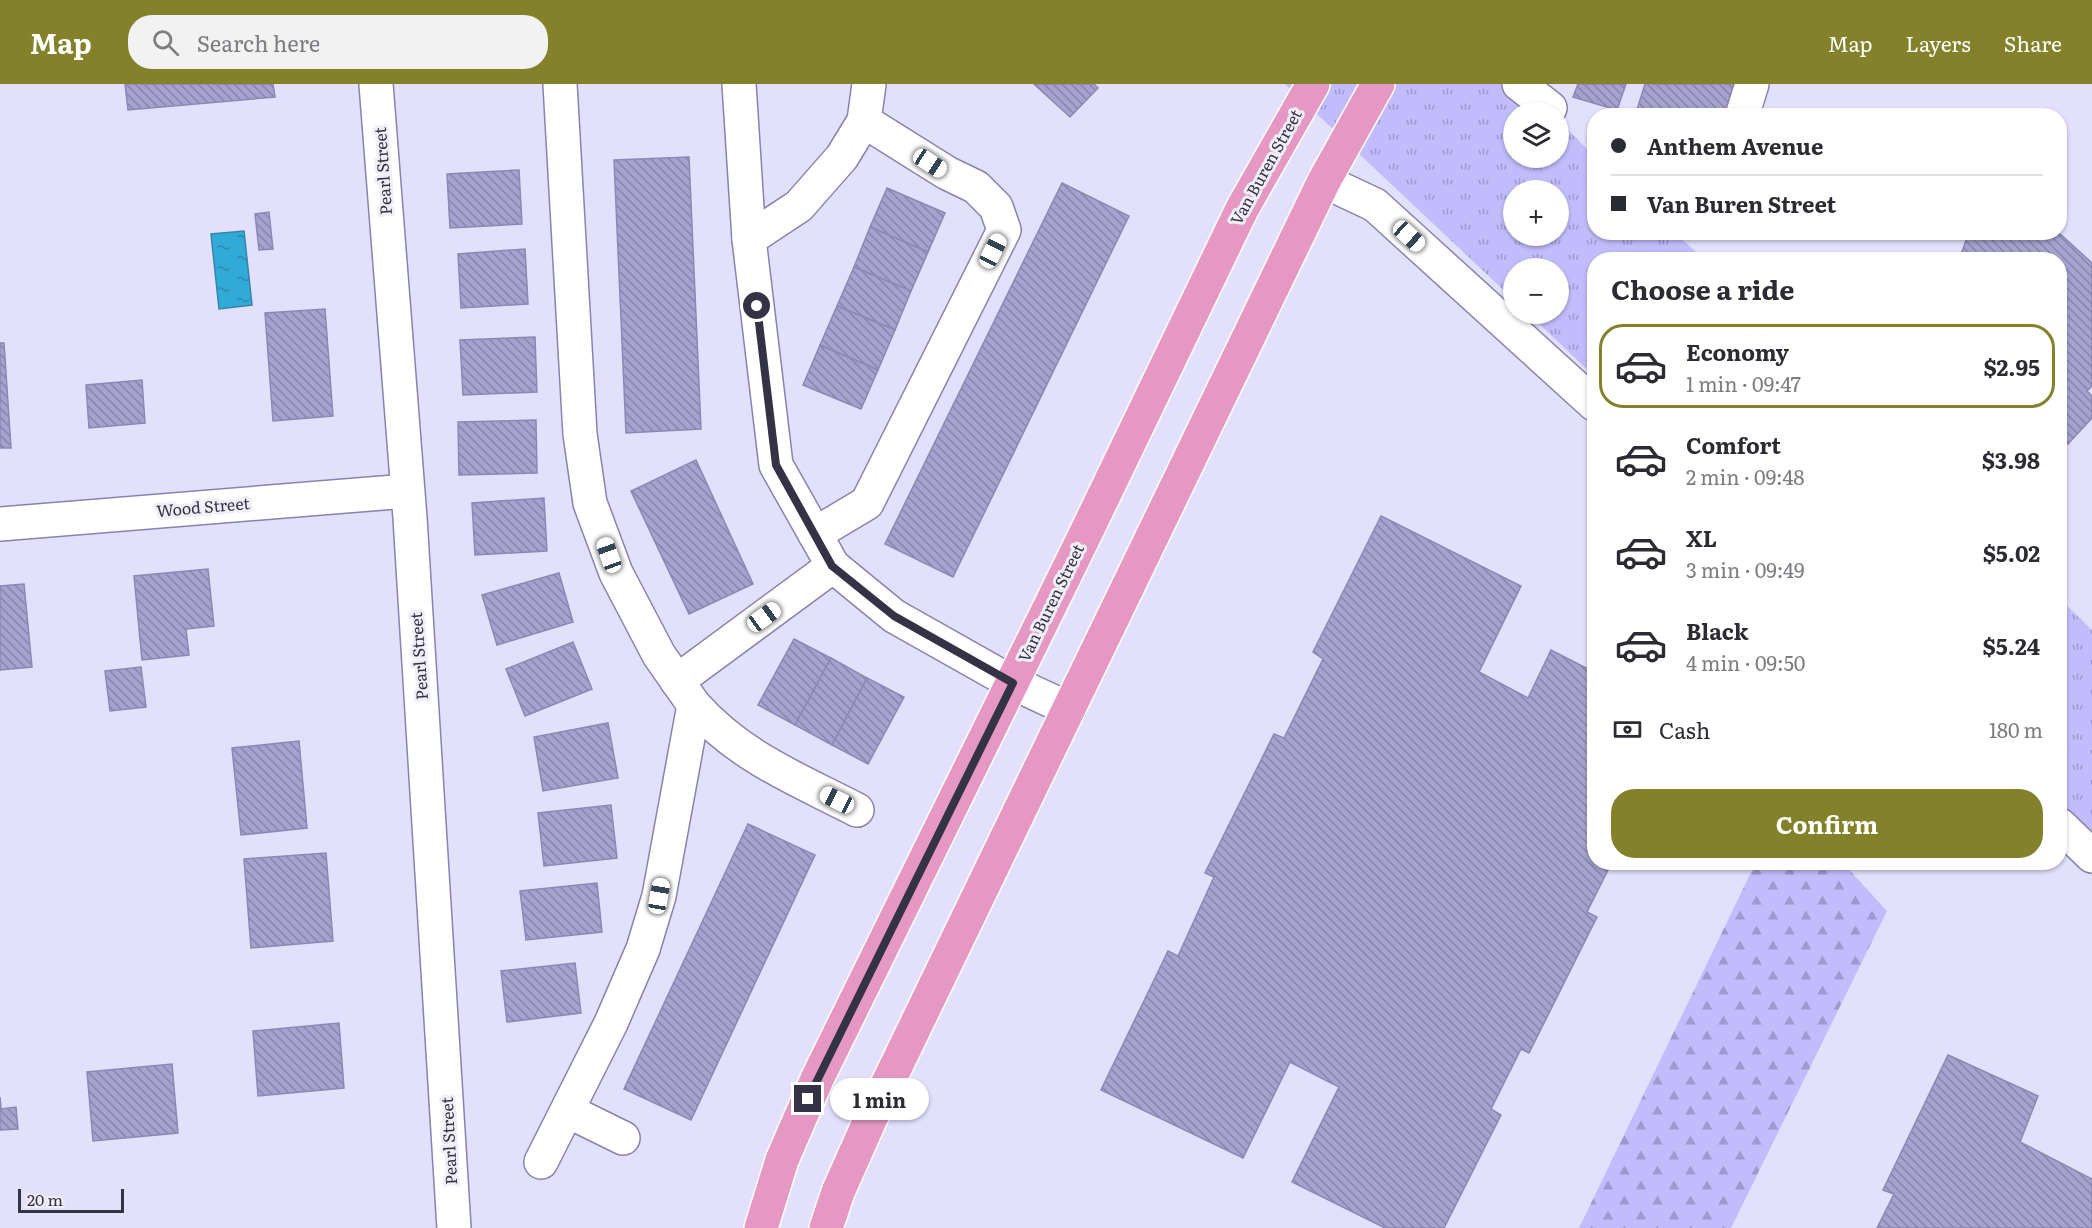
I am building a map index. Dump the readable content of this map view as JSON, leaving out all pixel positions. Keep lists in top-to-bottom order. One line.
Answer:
{"streets":{"main road":["Van Buren Street"],"street":["Pearl Street","Wood Street"]},"crossings":[["Pearl Street","Wood Street"]],"scale_bar":"20 m","page":{"header":"Map","search":"Search here","nav":["Map","Layers","Share"],"map_buttons":["+","−"],"banner":["Anthem Avenue","Van Buren Street"],"heading":"Choose a ride","list":[{"name":"Economy","note":"1 min · 09:47","value":"$2.95"},{"name":"Comfort","note":"2 min · 09:48","value":"$3.98"},{"name":"XL","note":"3 min · 09:49","value":"$5.02"},{"name":"Black","note":"4 min · 09:50","value":"$5.24"}],"pay":["Cash","180 m"],"buttons":"Confirm","bubble":"1 min","scale":"20 m"}}
